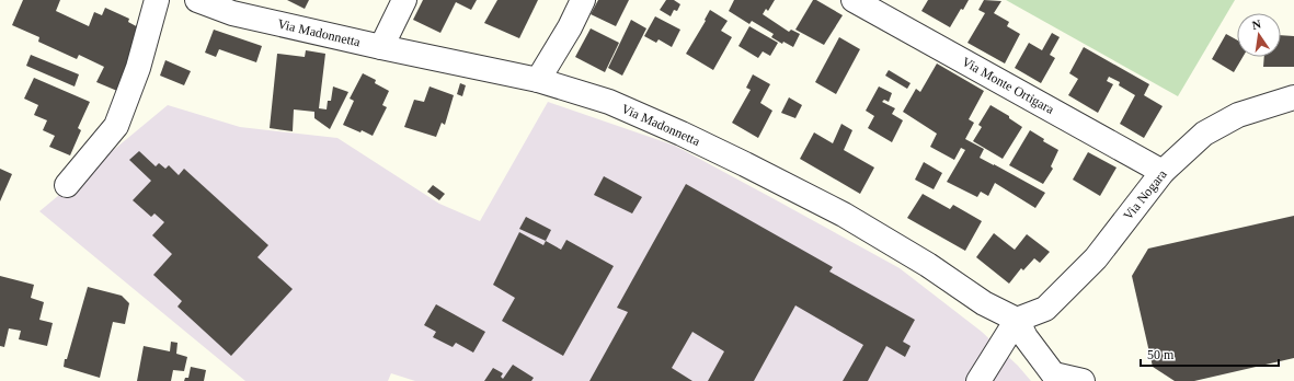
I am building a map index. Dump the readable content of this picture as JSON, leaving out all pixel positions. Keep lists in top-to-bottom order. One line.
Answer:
{"streets":{"street":["Via Madonnetta","Via Monte Ortigara","Via Nogara"]},"crossings":[["Via Madonnetta","Via Nogara"],["Via Monte Ortigara","Via Nogara"]],"scale_bar":"50 m","north":"top"}
